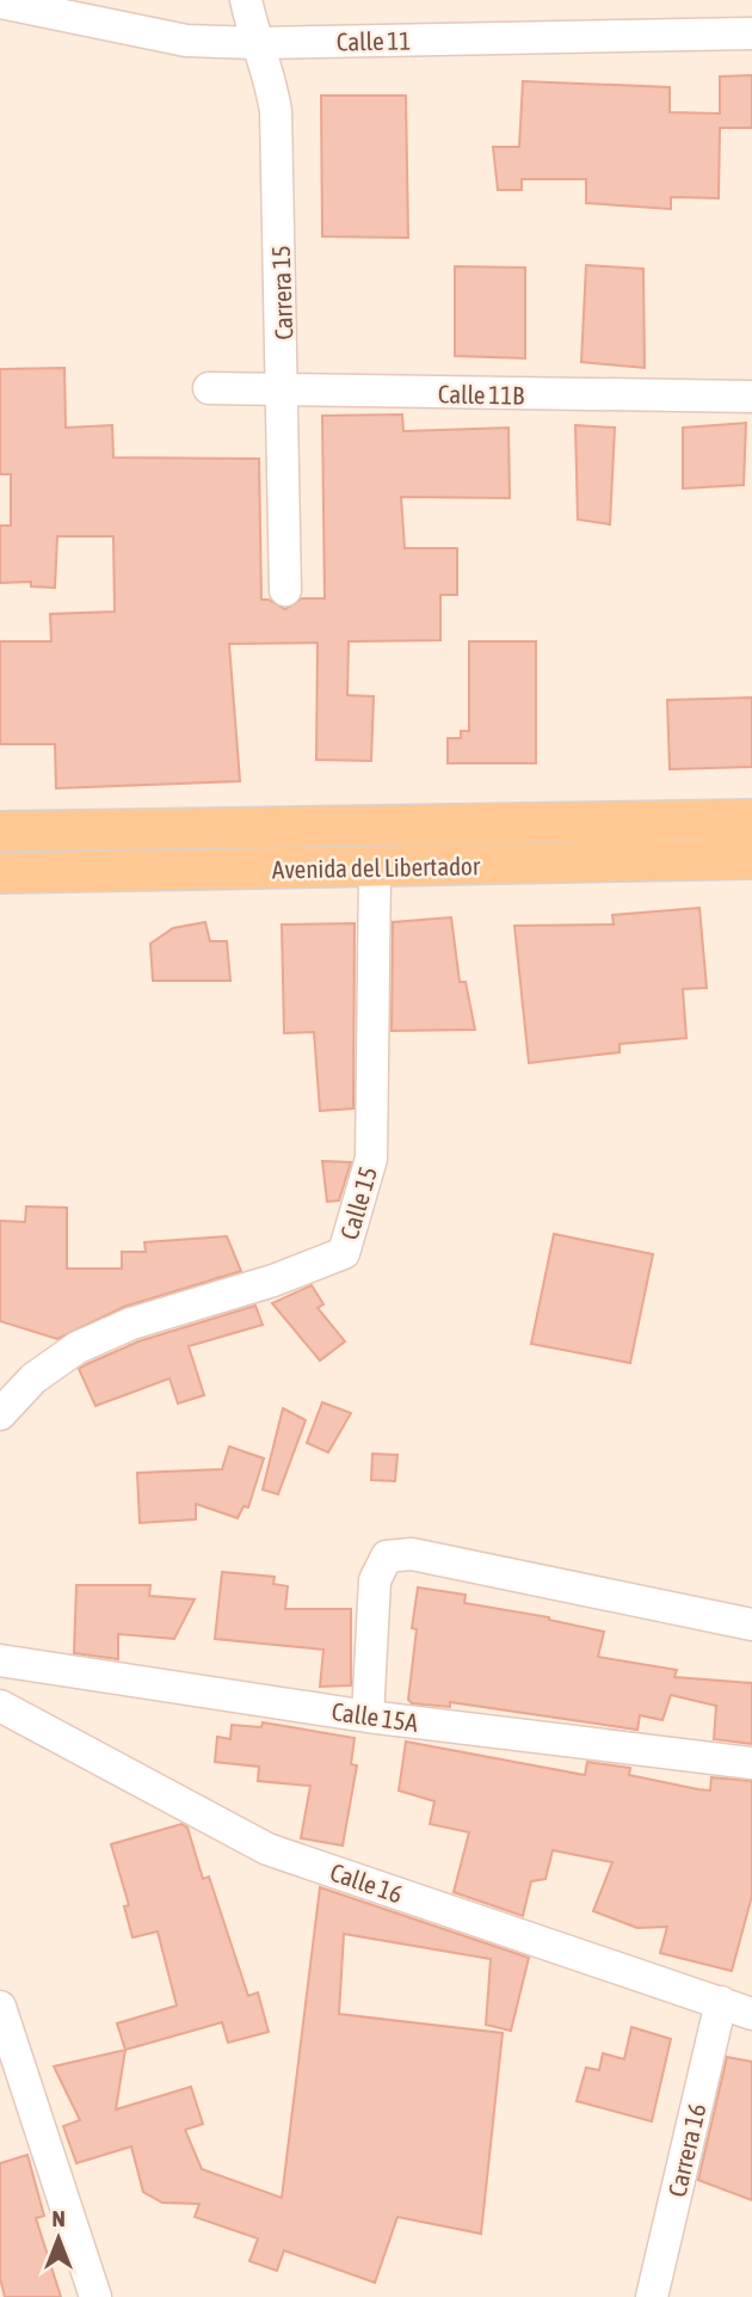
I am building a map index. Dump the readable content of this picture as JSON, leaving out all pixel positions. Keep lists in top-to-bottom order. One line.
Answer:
{"streets":{"main road":["Avenida del Libertador"],"street":["Calle 11","Carrera 15","Calle 11B","Calle 15","Calle 15A","Calle 16","Carrera 16"]},"crossings":[["Calle 11","Carrera 15"],["Carrera 15","Calle 11B"],["Avenida del Libertador","Calle 15"],["Calle 16","Carrera 16"]],"north":"top"}
